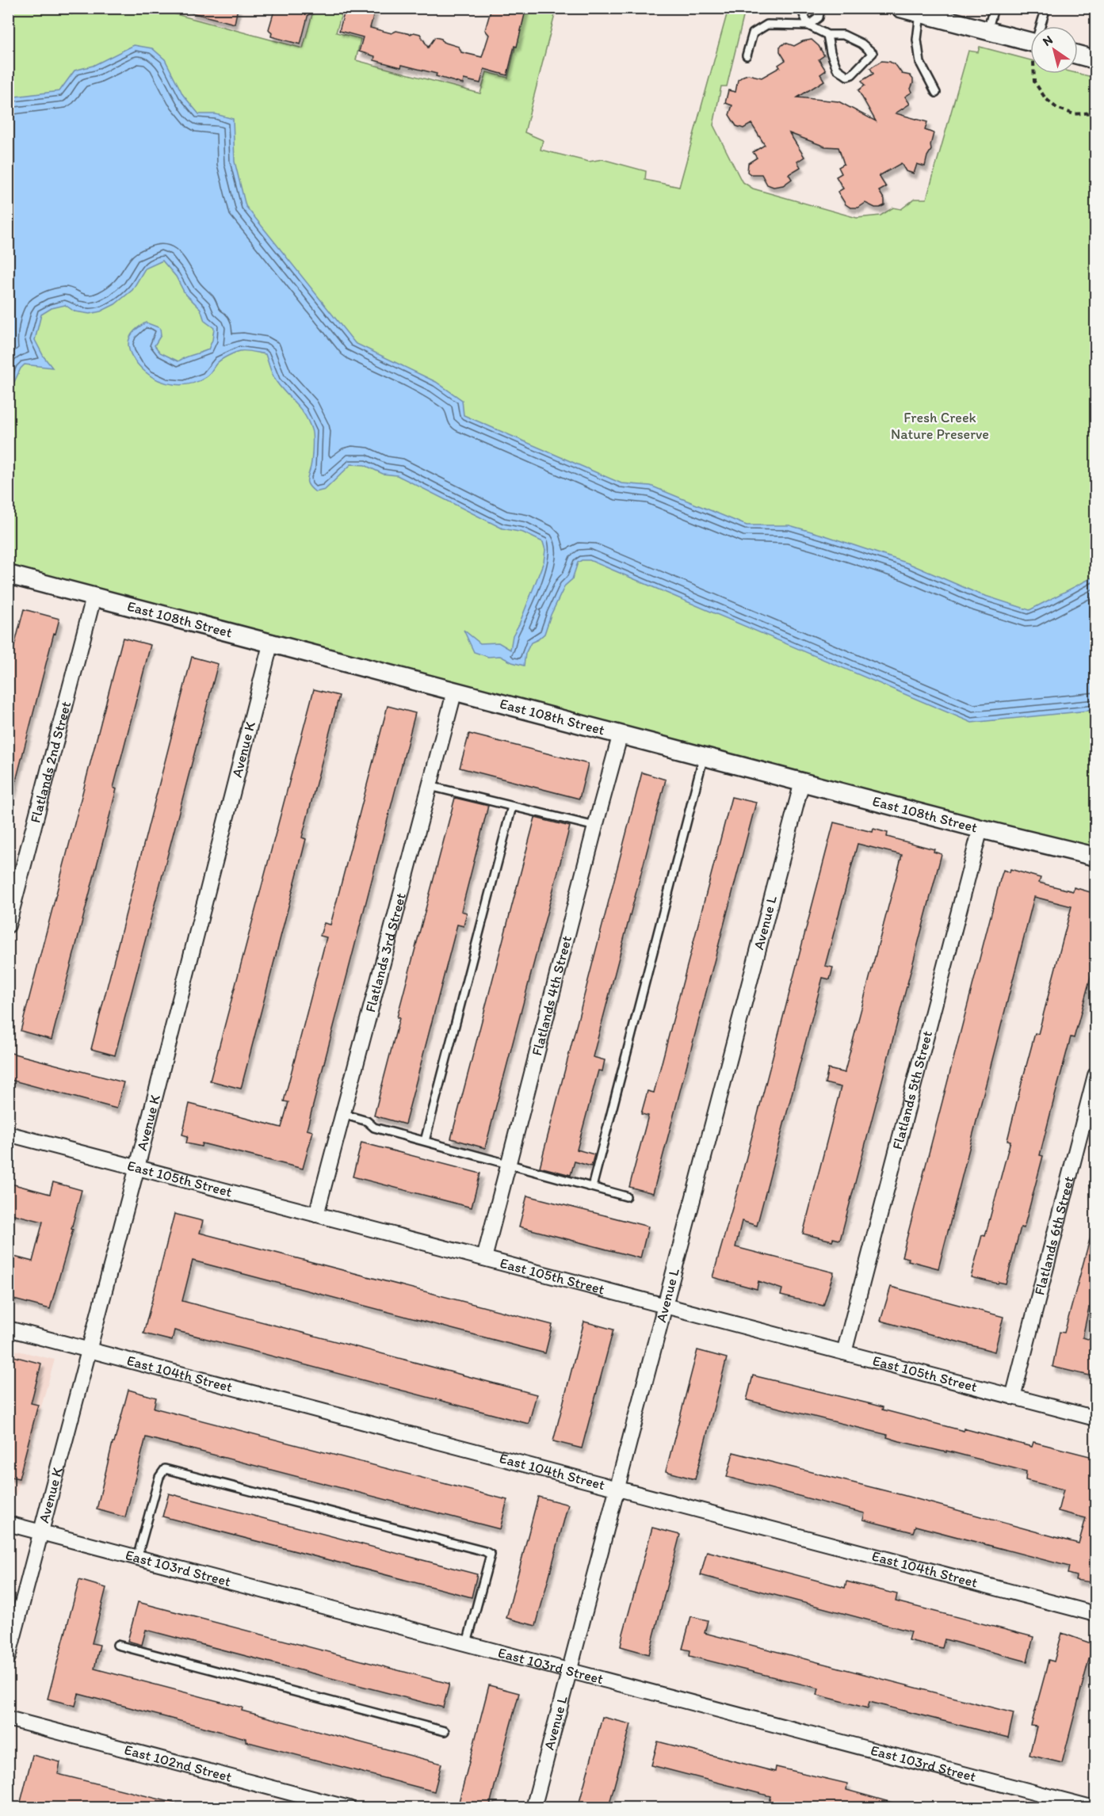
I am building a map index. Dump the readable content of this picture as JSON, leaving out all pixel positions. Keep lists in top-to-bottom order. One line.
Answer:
{"streets":{"street":["East 108th Street","Avenue K","Flatlands 2nd Street","Avenue L","Flatlands 3rd Street","Flatlands 4th Street","Flatlands 5th Street","East 105th Street","Flatlands 6th Street","East 104th Street","East 103rd Street","East 102nd Street"]},"crossings":[["East 108th Street","Avenue K"],["East 108th Street","Flatlands 2nd Street"],["East 108th Street","Avenue L"],["East 108th Street","Flatlands 3rd Street"],["East 108th Street","Flatlands 4th Street"],["East 108th Street","Flatlands 5th Street"],["Avenue K","East 105th Street"],["Avenue K","East 104th Street"],["Avenue K","East 103rd Street"],["Avenue L","East 105th Street"],["Avenue L","East 104th Street"],["Avenue L","East 103rd Street"],["Flatlands 3rd Street","East 105th Street"],["Flatlands 4th Street","East 105th Street"],["Flatlands 5th Street","East 105th Street"],["East 105th Street","Flatlands 6th Street"]],"parks":["Fresh Creek Nature Preserve"],"north":"top left"}
